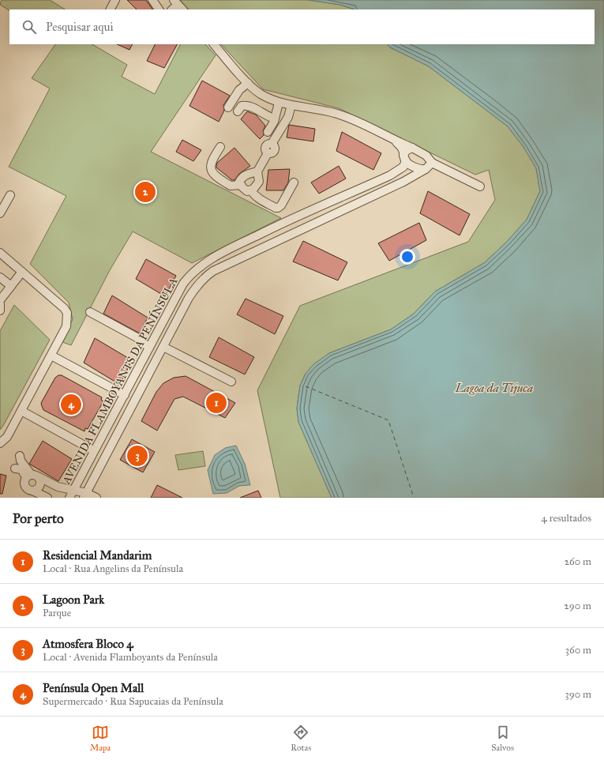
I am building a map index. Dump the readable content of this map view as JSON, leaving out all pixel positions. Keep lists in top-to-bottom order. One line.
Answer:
{"streets":{"street":["AVENIDA FLAMBOYANTS DA PENÍNSULA"]},"water":["Lagoa da Tijuca"],"page":{"search":"Pesquisar aqui","pins":["2","1","4","3"],"heading":["Por perto","4 resultados"],"list":[{"mark":"1","name":"Residencial Mandarim","note":"Local · Rua Angelins da Península","value":"260 m"},{"mark":"2","name":"Lagoon Park","note":"Parque","value":"290 m"},{"mark":"3","name":"Atmosfera Bloco 4","note":"Local · Avenida Flamboyants da Península","value":"360 m"},{"mark":"4","name":"Península Open Mall","note":"Supermercado · Rua Sapucaias da Península","value":"390 m"}],"nav":["Mapa","Rotas","Salvos"]}}
